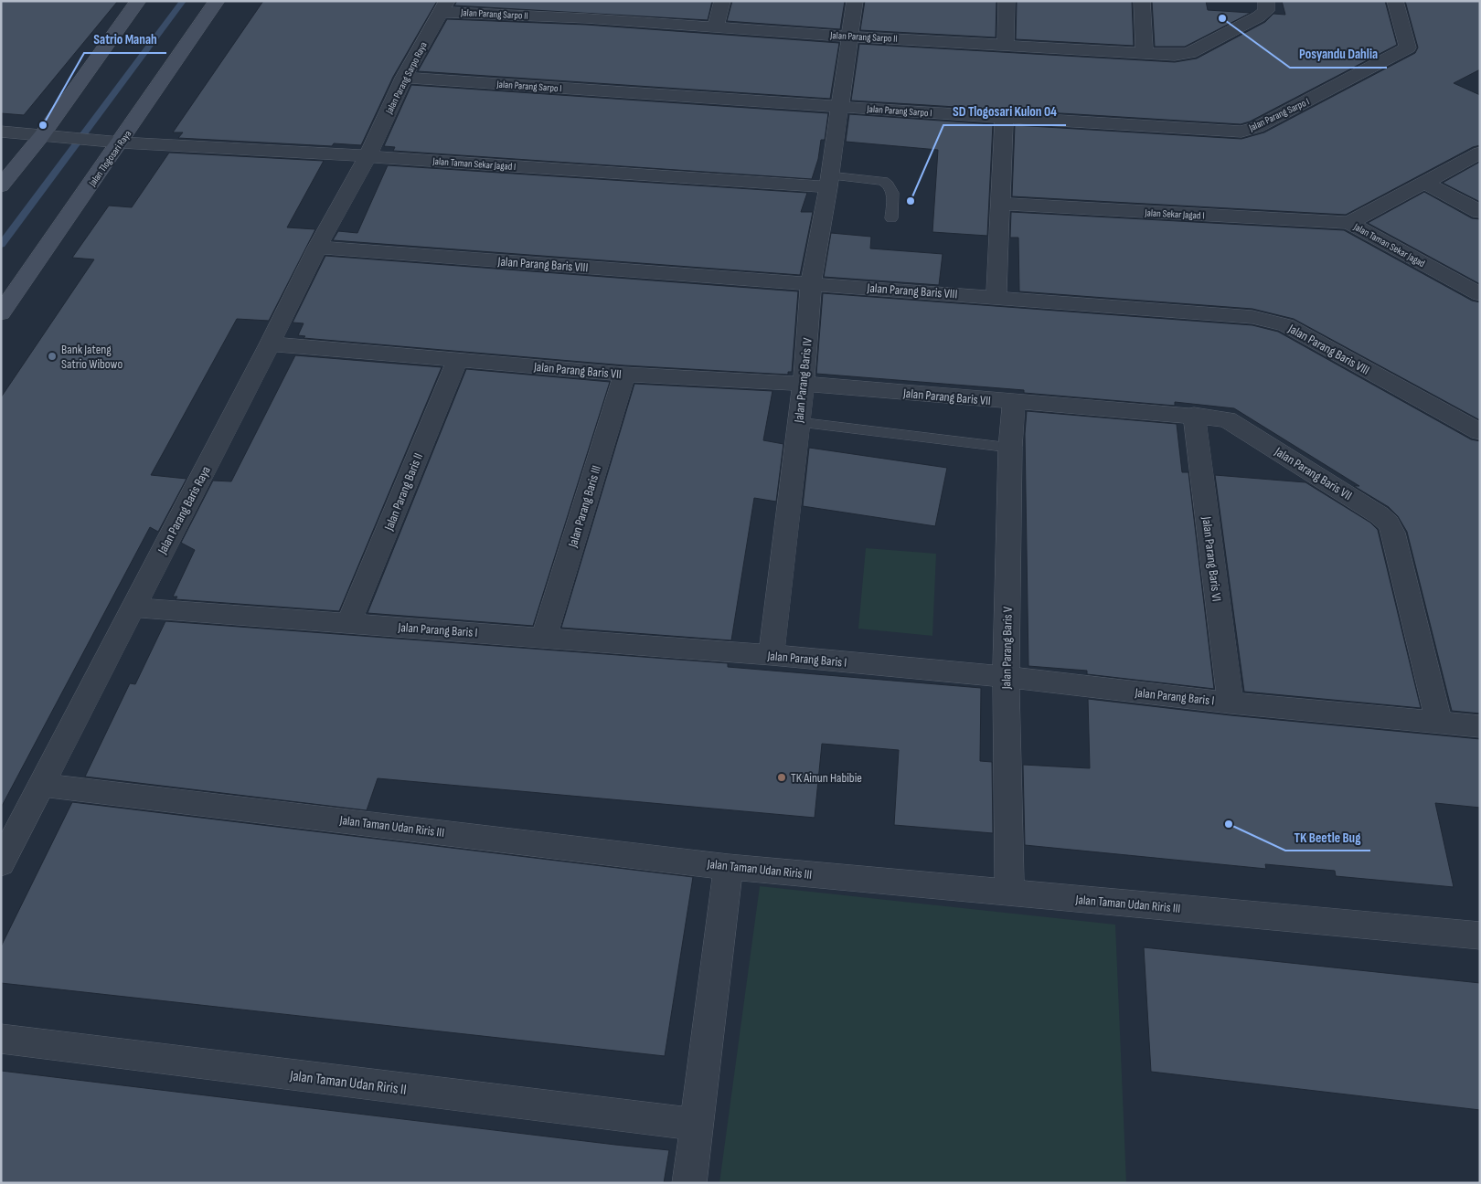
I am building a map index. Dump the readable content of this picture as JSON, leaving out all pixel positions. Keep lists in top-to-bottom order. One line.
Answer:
{"streets":{"street":["Jalan Parang Sarpo II","Jalan Parang Sarpo Raya","Jalan Parang Sarpo I","Jalan Tlogosari Raya","Jalan Taman Sekar Jagad I","Jalan Sekar Jagad I","Jalan Taman Sekar Jagad","Jalan Parang Baris VIII","Jalan Parang Baris VII","Jalan Parang Baris IV","Jalan Parang Baris II","Jalan Parang Baris III","Jalan Parang Baris Raya","Jalan Parang Baris VI","Jalan Parang Baris I","Jalan Parang Baris V","Jalan Taman Udan Riris III","Jalan Taman Udan Riris II"]},"crossings":[["Jalan Parang Sarpo II","Jalan Parang Sarpo Raya"],["Jalan Parang Sarpo II","Jalan Parang Baris IV"],["Jalan Parang Sarpo Raya","Jalan Parang Sarpo I"],["Jalan Parang Sarpo Raya","Jalan Taman Sekar Jagad I"],["Jalan Parang Sarpo Raya","Jalan Parang Baris Raya"],["Jalan Parang Sarpo I","Jalan Parang Baris IV"],["Jalan Tlogosari Raya","Jalan Taman Sekar Jagad I"],["Jalan Taman Sekar Jagad I","Jalan Parang Baris IV"],["Jalan Taman Sekar Jagad I","Jalan Parang Baris Raya"],["Jalan Sekar Jagad I","Jalan Taman Sekar Jagad"],["Jalan Parang Baris VIII","Jalan Parang Baris IV"],["Jalan Parang Baris VIII","Jalan Parang Baris Raya"],["Jalan Parang Baris VII","Jalan Parang Baris IV"],["Jalan Parang Baris VII","Jalan Parang Baris II"],["Jalan Parang Baris VII","Jalan Parang Baris III"],["Jalan Parang Baris VII","Jalan Parang Baris Raya"],["Jalan Parang Baris VII","Jalan Parang Baris VI"],["Jalan Parang Baris VII","Jalan Parang Baris I"],["Jalan Parang Baris VII","Jalan Parang Baris V"],["Jalan Parang Baris IV","Jalan Parang Baris I"],["Jalan Parang Baris II","Jalan Parang Baris I"],["Jalan Parang Baris III","Jalan Parang Baris I"],["Jalan Parang Baris Raya","Jalan Parang Baris I"],["Jalan Parang Baris Raya","Jalan Taman Udan Riris III"],["Jalan Parang Baris VI","Jalan Parang Baris I"],["Jalan Parang Baris I","Jalan Parang Baris V"],["Jalan Parang Baris V","Jalan Taman Udan Riris III"]],"places":["Posyandu Dahlia","Satrio Manah","SD Tlogosari Kulon 04","Bank Jateng Satrio Wibowo","TK Ainun Habibie","TK Beetle Bug"]}
